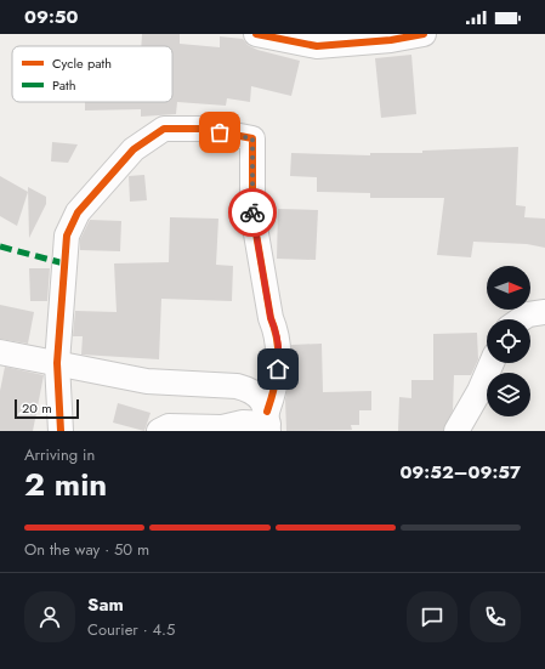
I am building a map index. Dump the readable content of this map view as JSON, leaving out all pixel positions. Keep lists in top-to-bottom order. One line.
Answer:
{"legend":["Cycle path","Path"],"scale_bar":"20 m","north":"right","page":{"status":"09:50","scale":"20 m","heading":["2 min","Arriving in","09:52–09:57"],"panel":["Sam","Courier · 4.5"],"bar":"On the way · 50 m"}}
